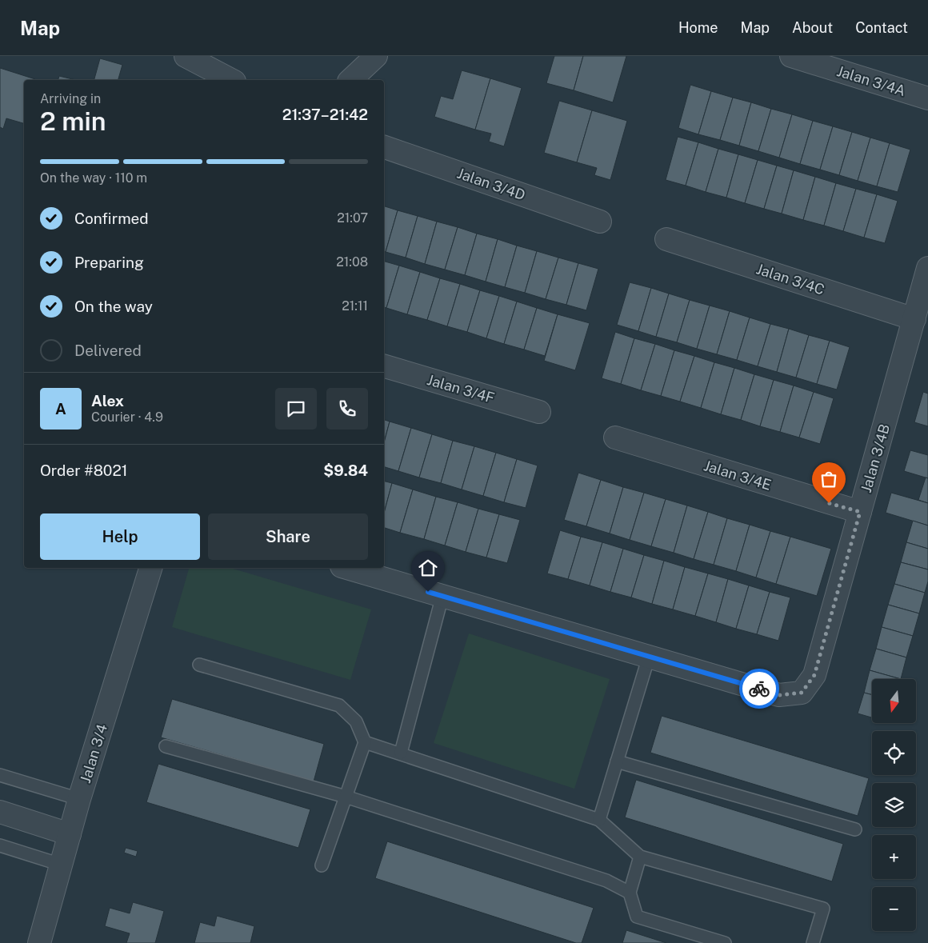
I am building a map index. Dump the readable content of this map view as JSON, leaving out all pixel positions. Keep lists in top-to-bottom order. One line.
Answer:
{"streets":{"street":["Jalan 3/4A","Jalan 3/4D","Jalan 3/4C","Jalan 3/4F","Jalan 3/4B","Jalan 3/4E","Jalan 3/4"]},"crossings":[["Jalan 3/4C","Jalan 3/4B"],["Jalan 3/4B","Jalan 3/4E"]],"north":"bottom","page":{"header":"Map","nav":["Home","Map","About","Contact"],"heading":["2 min","Arriving in","21:37–21:42"],"panel":["Alex","Courier · 4.9","Order #8021","$9.84"],"bar":"On the way · 110 m","list":[["Confirmed","21:07"],["Preparing","21:08"],["On the way","21:11"],"Delivered"],"round":"A","buttons":["Help","Share"],"map_buttons":["+","−"]}}
